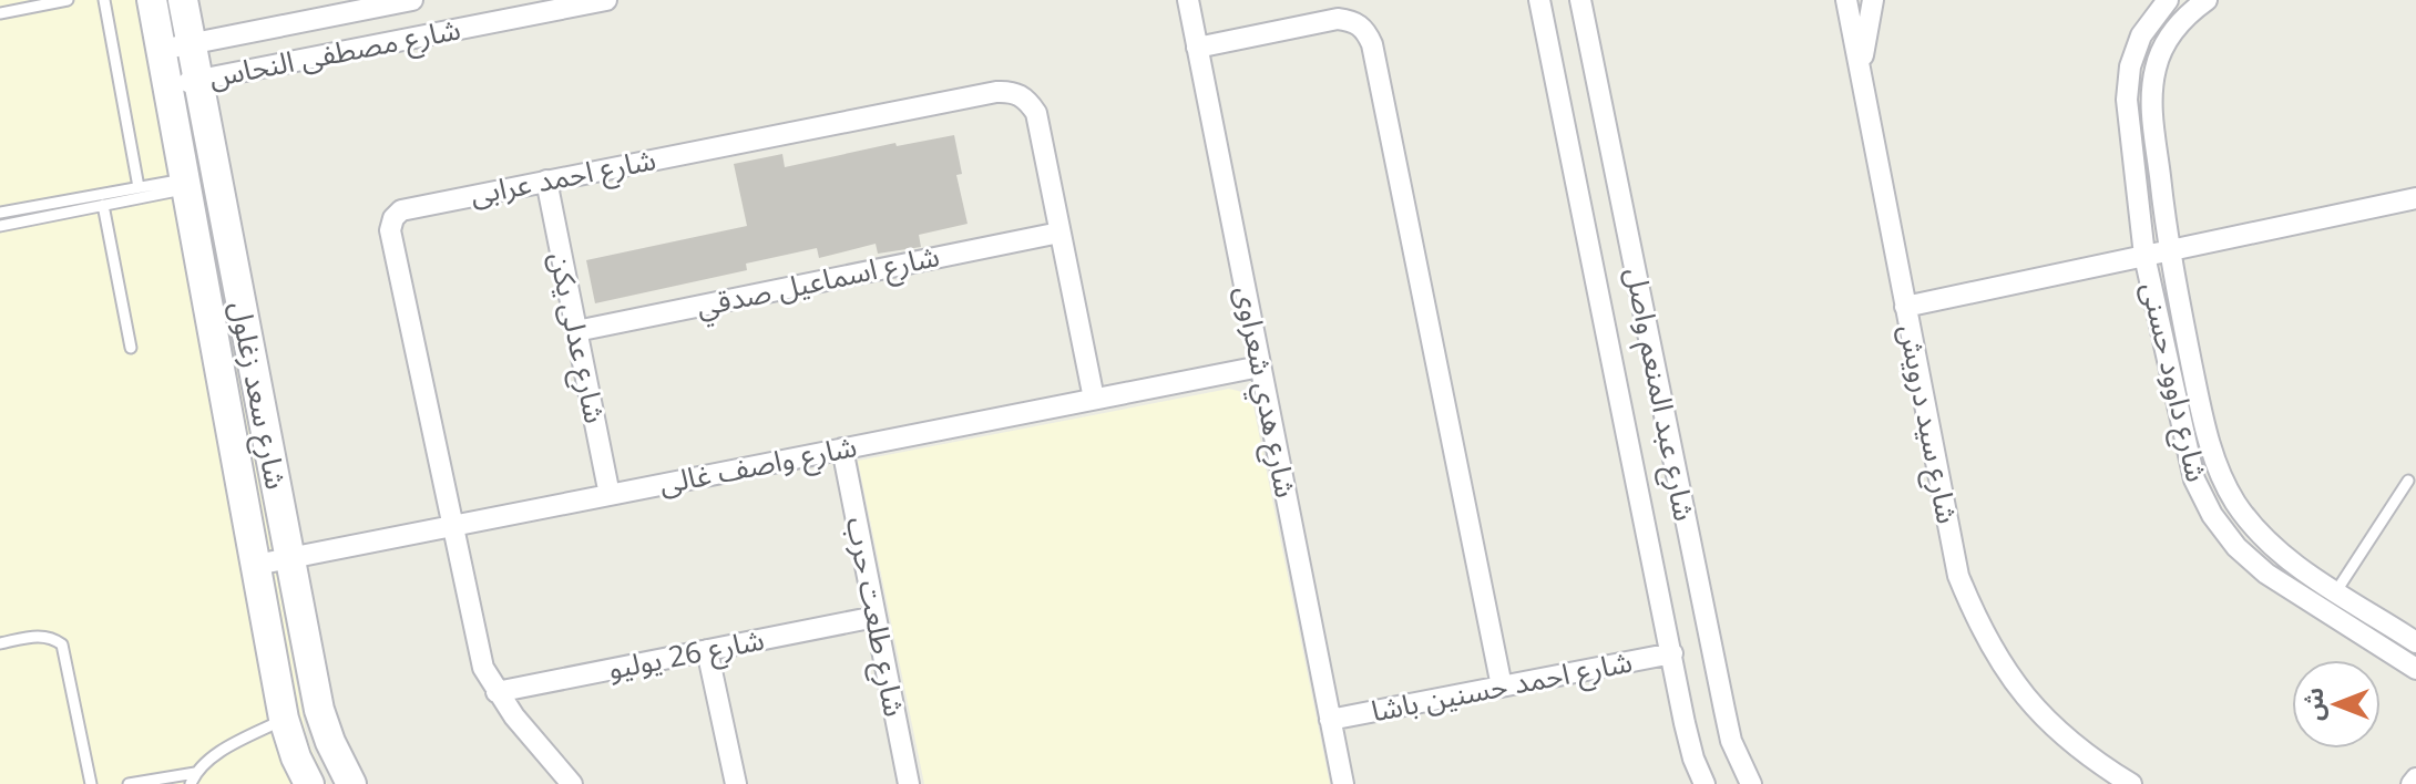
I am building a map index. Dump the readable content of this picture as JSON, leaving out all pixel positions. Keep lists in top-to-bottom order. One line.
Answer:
{"streets":{"street":["شارع مصطفى النحاس","شارع احمد عرابى","شارع اسماعيل صدقي","شارع عدلى يكن","شارع داوود حسنى","شارع هدي شعراوى","شارع عبد المنعم واصل","شارع سعد زغلول","شارع سيد درويش","شارع واصف غالى","شارع طلعت حرب","شارع 26 يوليو","شارع احمد حسنين باشا"]},"crossings":[["شارع مصطفى النحاس","شارع سعد زغلول"],["شارع احمد عرابى","شارع اسماعيل صدقي"],["شارع احمد عرابى","شارع عدلى يكن"],["شارع احمد عرابى","شارع واصف غالى"],["شارع احمد عرابى","شارع 26 يوليو"],["شارع اسماعيل صدقي","شارع عدلى يكن"],["شارع عدلى يكن","شارع واصف غالى"],["شارع هدي شعراوى","شارع واصف غالى"],["شارع هدي شعراوى","شارع احمد حسنين باشا"],["شارع عبد المنعم واصل","شارع احمد حسنين باشا"],["شارع سعد زغلول","شارع واصف غالى"],["شارع واصف غالى","شارع طلعت حرب"],["شارع طلعت حرب","شارع 26 يوليو"]],"north":"left"}
